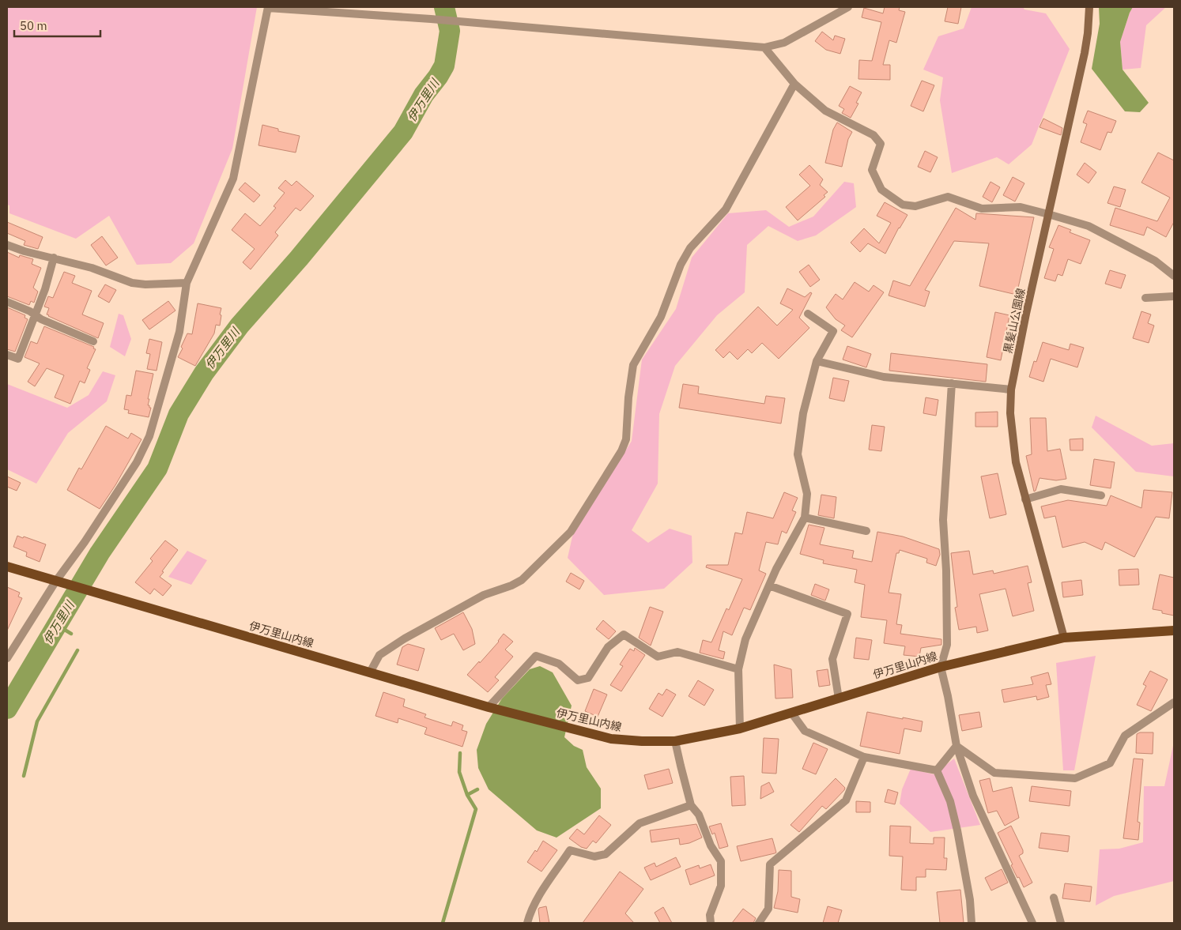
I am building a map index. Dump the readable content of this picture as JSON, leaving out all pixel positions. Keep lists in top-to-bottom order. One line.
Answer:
{"streets":{"main road":["黒髪山公園線","伊万里山内線"]},"crossings":[["黒髪山公園線","伊万里山内線"]],"water":["伊万里川"],"scale_bar":"50 m"}
